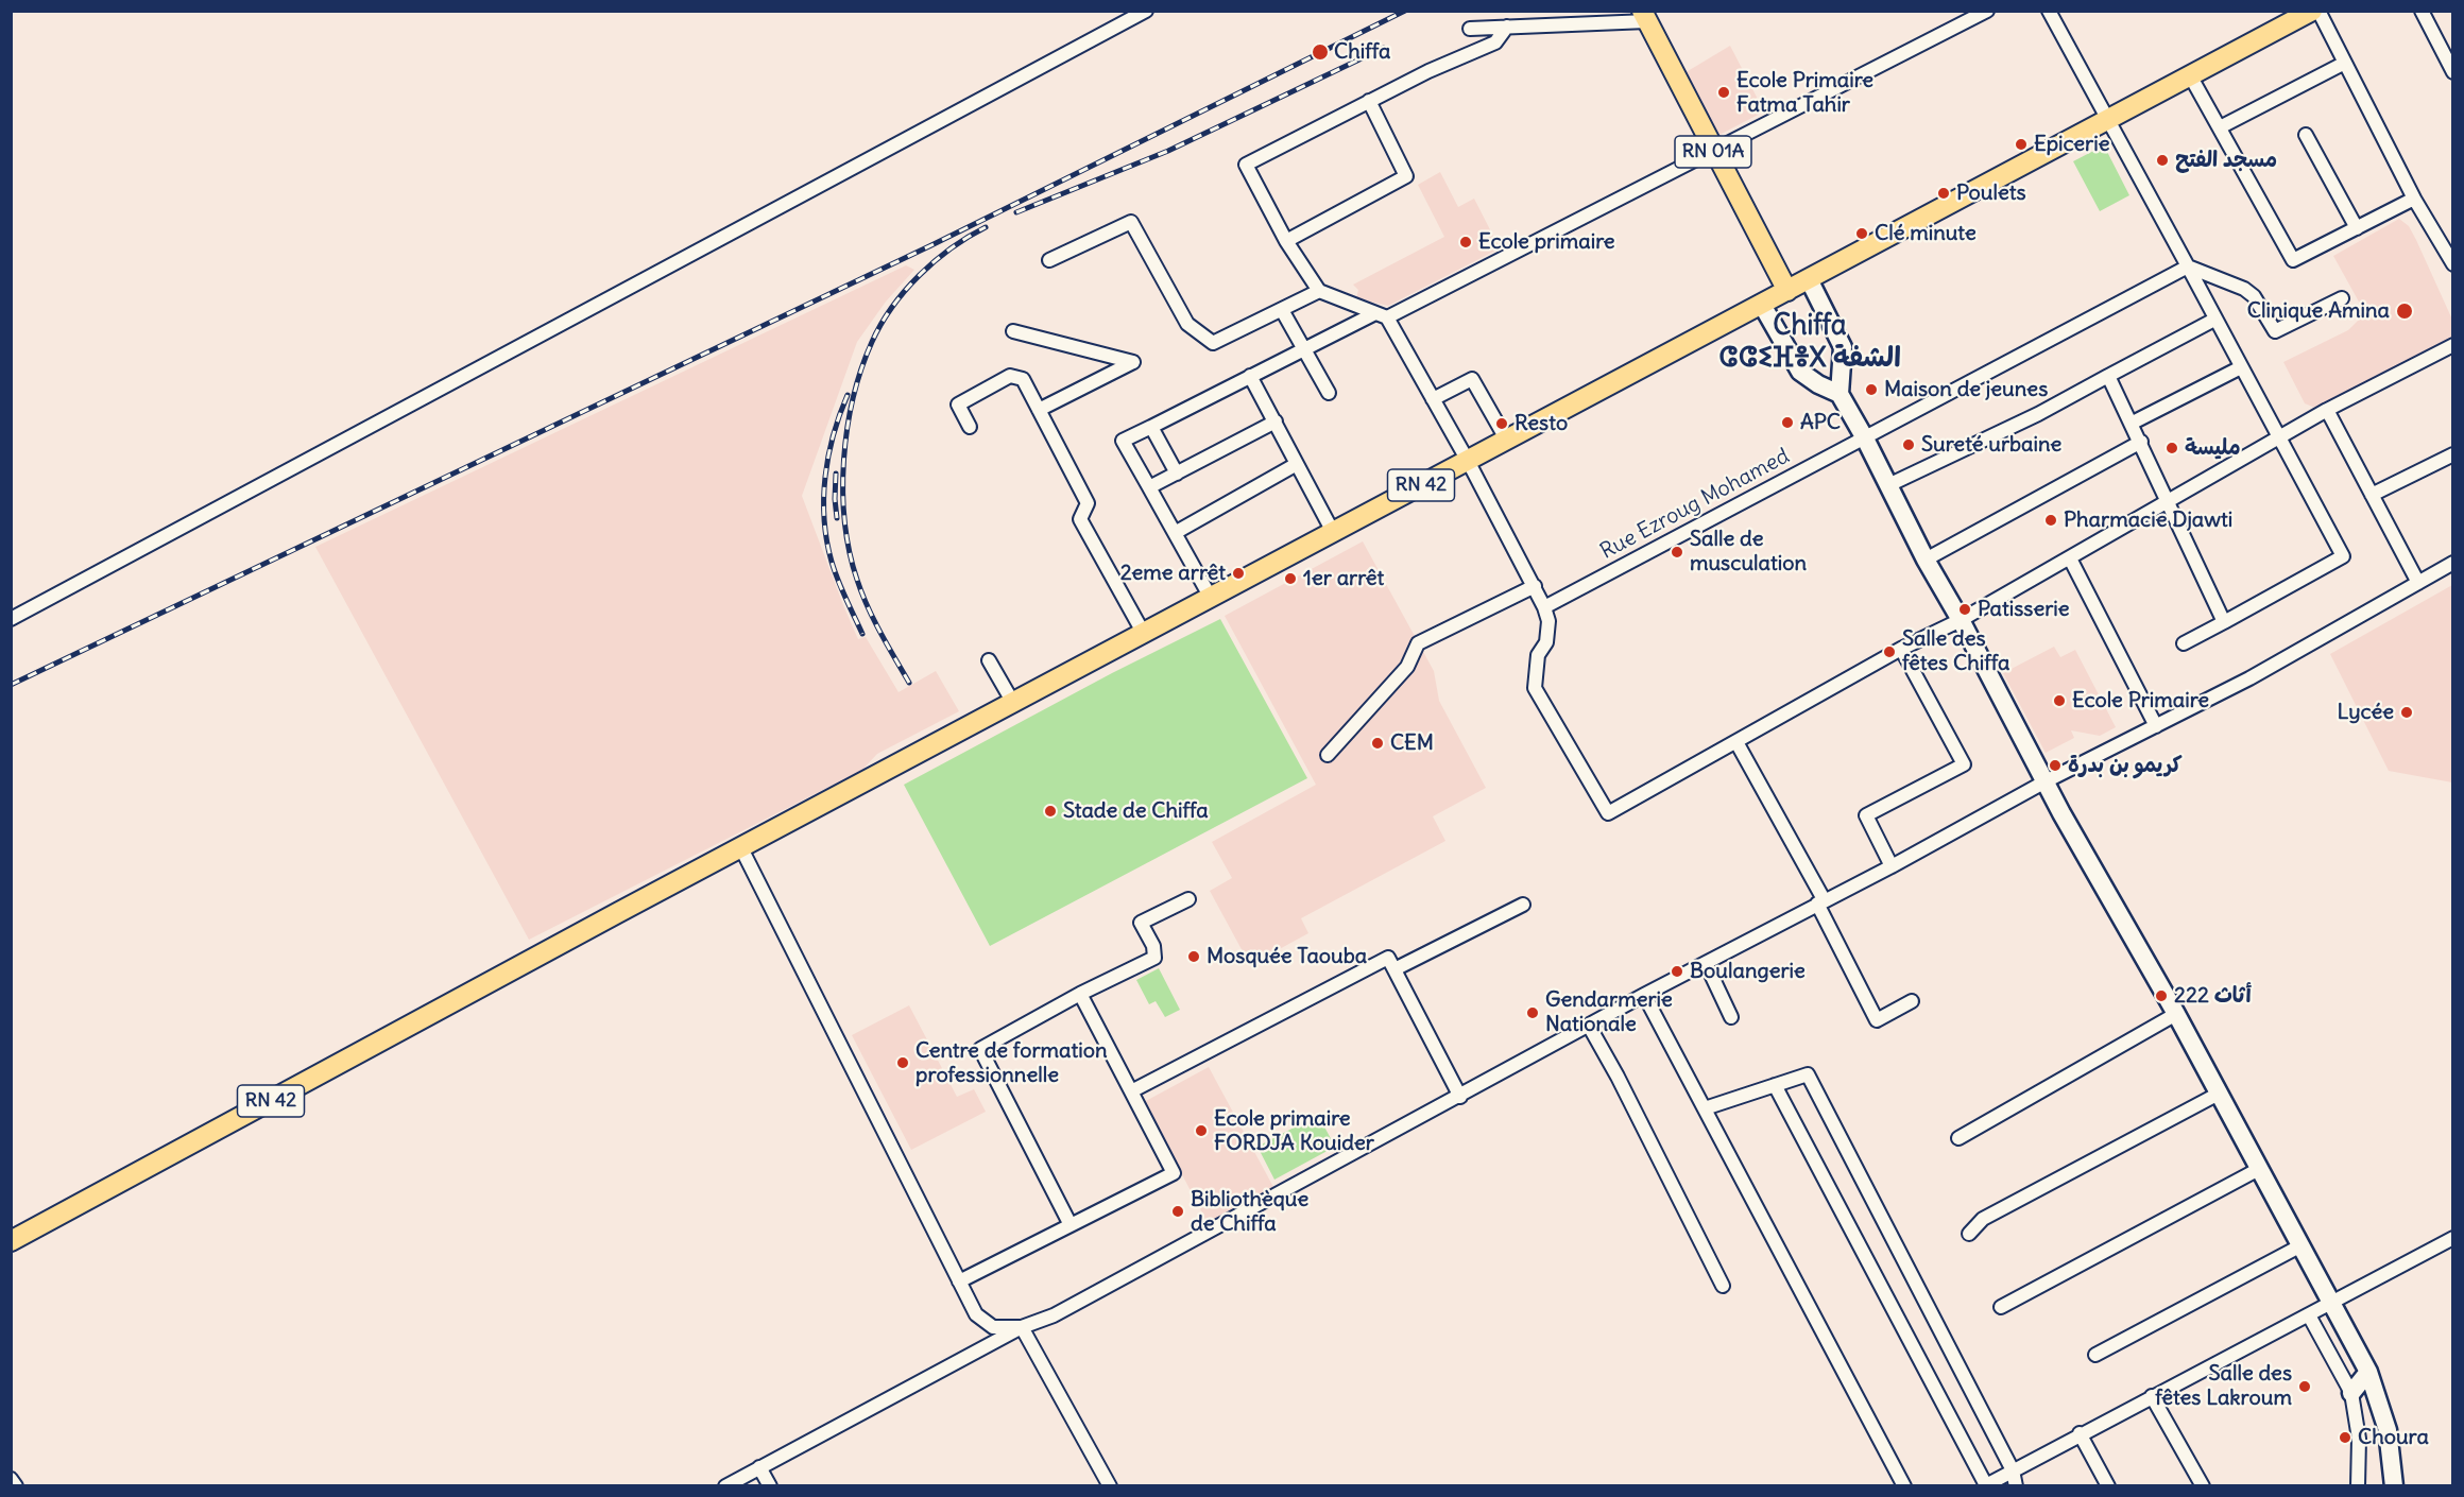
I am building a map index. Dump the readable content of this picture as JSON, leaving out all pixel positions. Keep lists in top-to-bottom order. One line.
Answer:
{"streets":{"main road":["RN 01A","RN 42"],"street":["Rue Ezroug Mohamed"]},"crossings":[["RN 01A","RN 42"]],"districts":["Chiffa ⵛⵛⵉⴼⴻⵝ الشفة"],"places":["Chiffa","Ecole Primaire Fatma Tahir","Epicerie","مسجد الفتح","Poulets","Clé minute","Ecole primaire","Clinique Amina","Maison de jeunes","APC","Resto","Sureté urbaine","مليسة","Pharmacie Djawti","Salle de musculation","2eme arrêt","1er arrêt","Patisserie","Salle des fêtes Chiffa","Ecole Primaire","Lycée","CEM","كريمو بن بدرة","Stade de Chiffa","Mosquée Taouba","Boulangerie","أثاث 222","Gendarmerie Nationale","Centre de formation professionnelle","Ecole primaire FORDJA Kouider","Bibliothèque de Chiffa","Salle des fêtes Lakroum","Choura"]}
